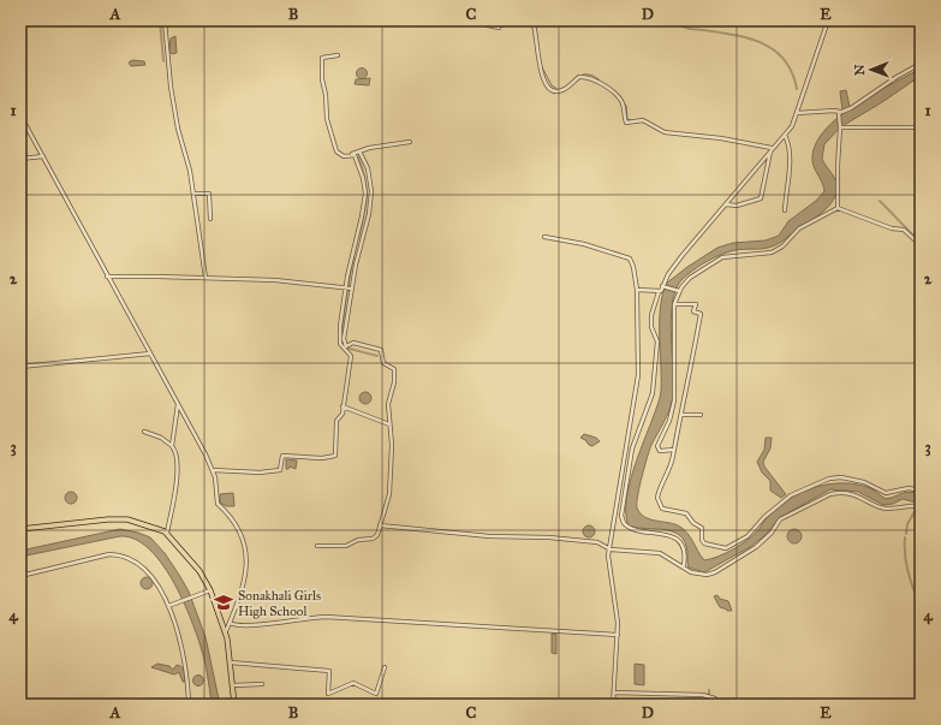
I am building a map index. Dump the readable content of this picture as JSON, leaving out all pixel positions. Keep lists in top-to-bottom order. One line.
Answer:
{"places":{"school or university":["Sonakhali Girls High School"]},"north":"left","grid":{"columns":["A","B","C","D","E"],"rows":["1","2","3","4"]}}
